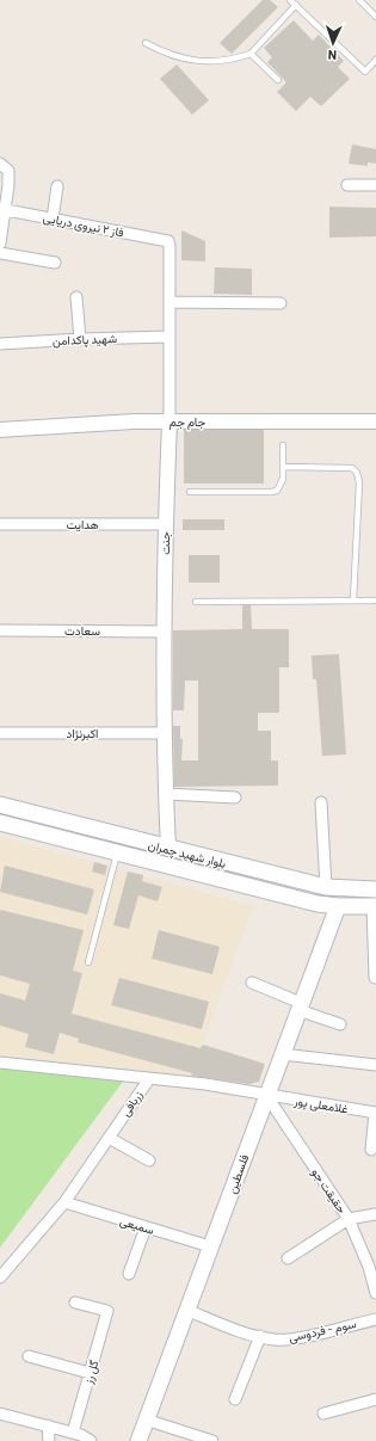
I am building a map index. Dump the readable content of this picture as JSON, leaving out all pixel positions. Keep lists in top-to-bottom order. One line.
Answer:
{"streets":{"main road":["بلوار شهید چمران","فلسطین"],"street":["فاز ۲ نیروی دریایی","شهید پاکدامن","جام جم","هدایت","جنت","سعادت","اکبرنژاد","زربافی","غلامعلی پور","حقیقت جو","سمیعی","سوم - فردوسی","گل رز"]},"crossings":[["فاز ۲ نیروی دریایی","جنت"],["شهید پاکدامن","جنت"],["جام جم","جنت"],["هدایت","جنت"],["جنت","سعادت"],["جنت","اکبرنژاد"],["جنت","بلوار شهید چمران"],["بلوار شهید چمران","فلسطین"],["زربافی","غلامعلی پور"],["زربافی","فلسطین"],["زربافی","حقیقت جو"],["زربافی","سمیعی"],["غلامعلی پور","فلسطین"],["غلامعلی پور","حقیقت جو"],["فلسطین","حقیقت جو"],["فلسطین","سمیعی"],["فلسطین","سوم - فردوسی"]],"north":"bottom"}
